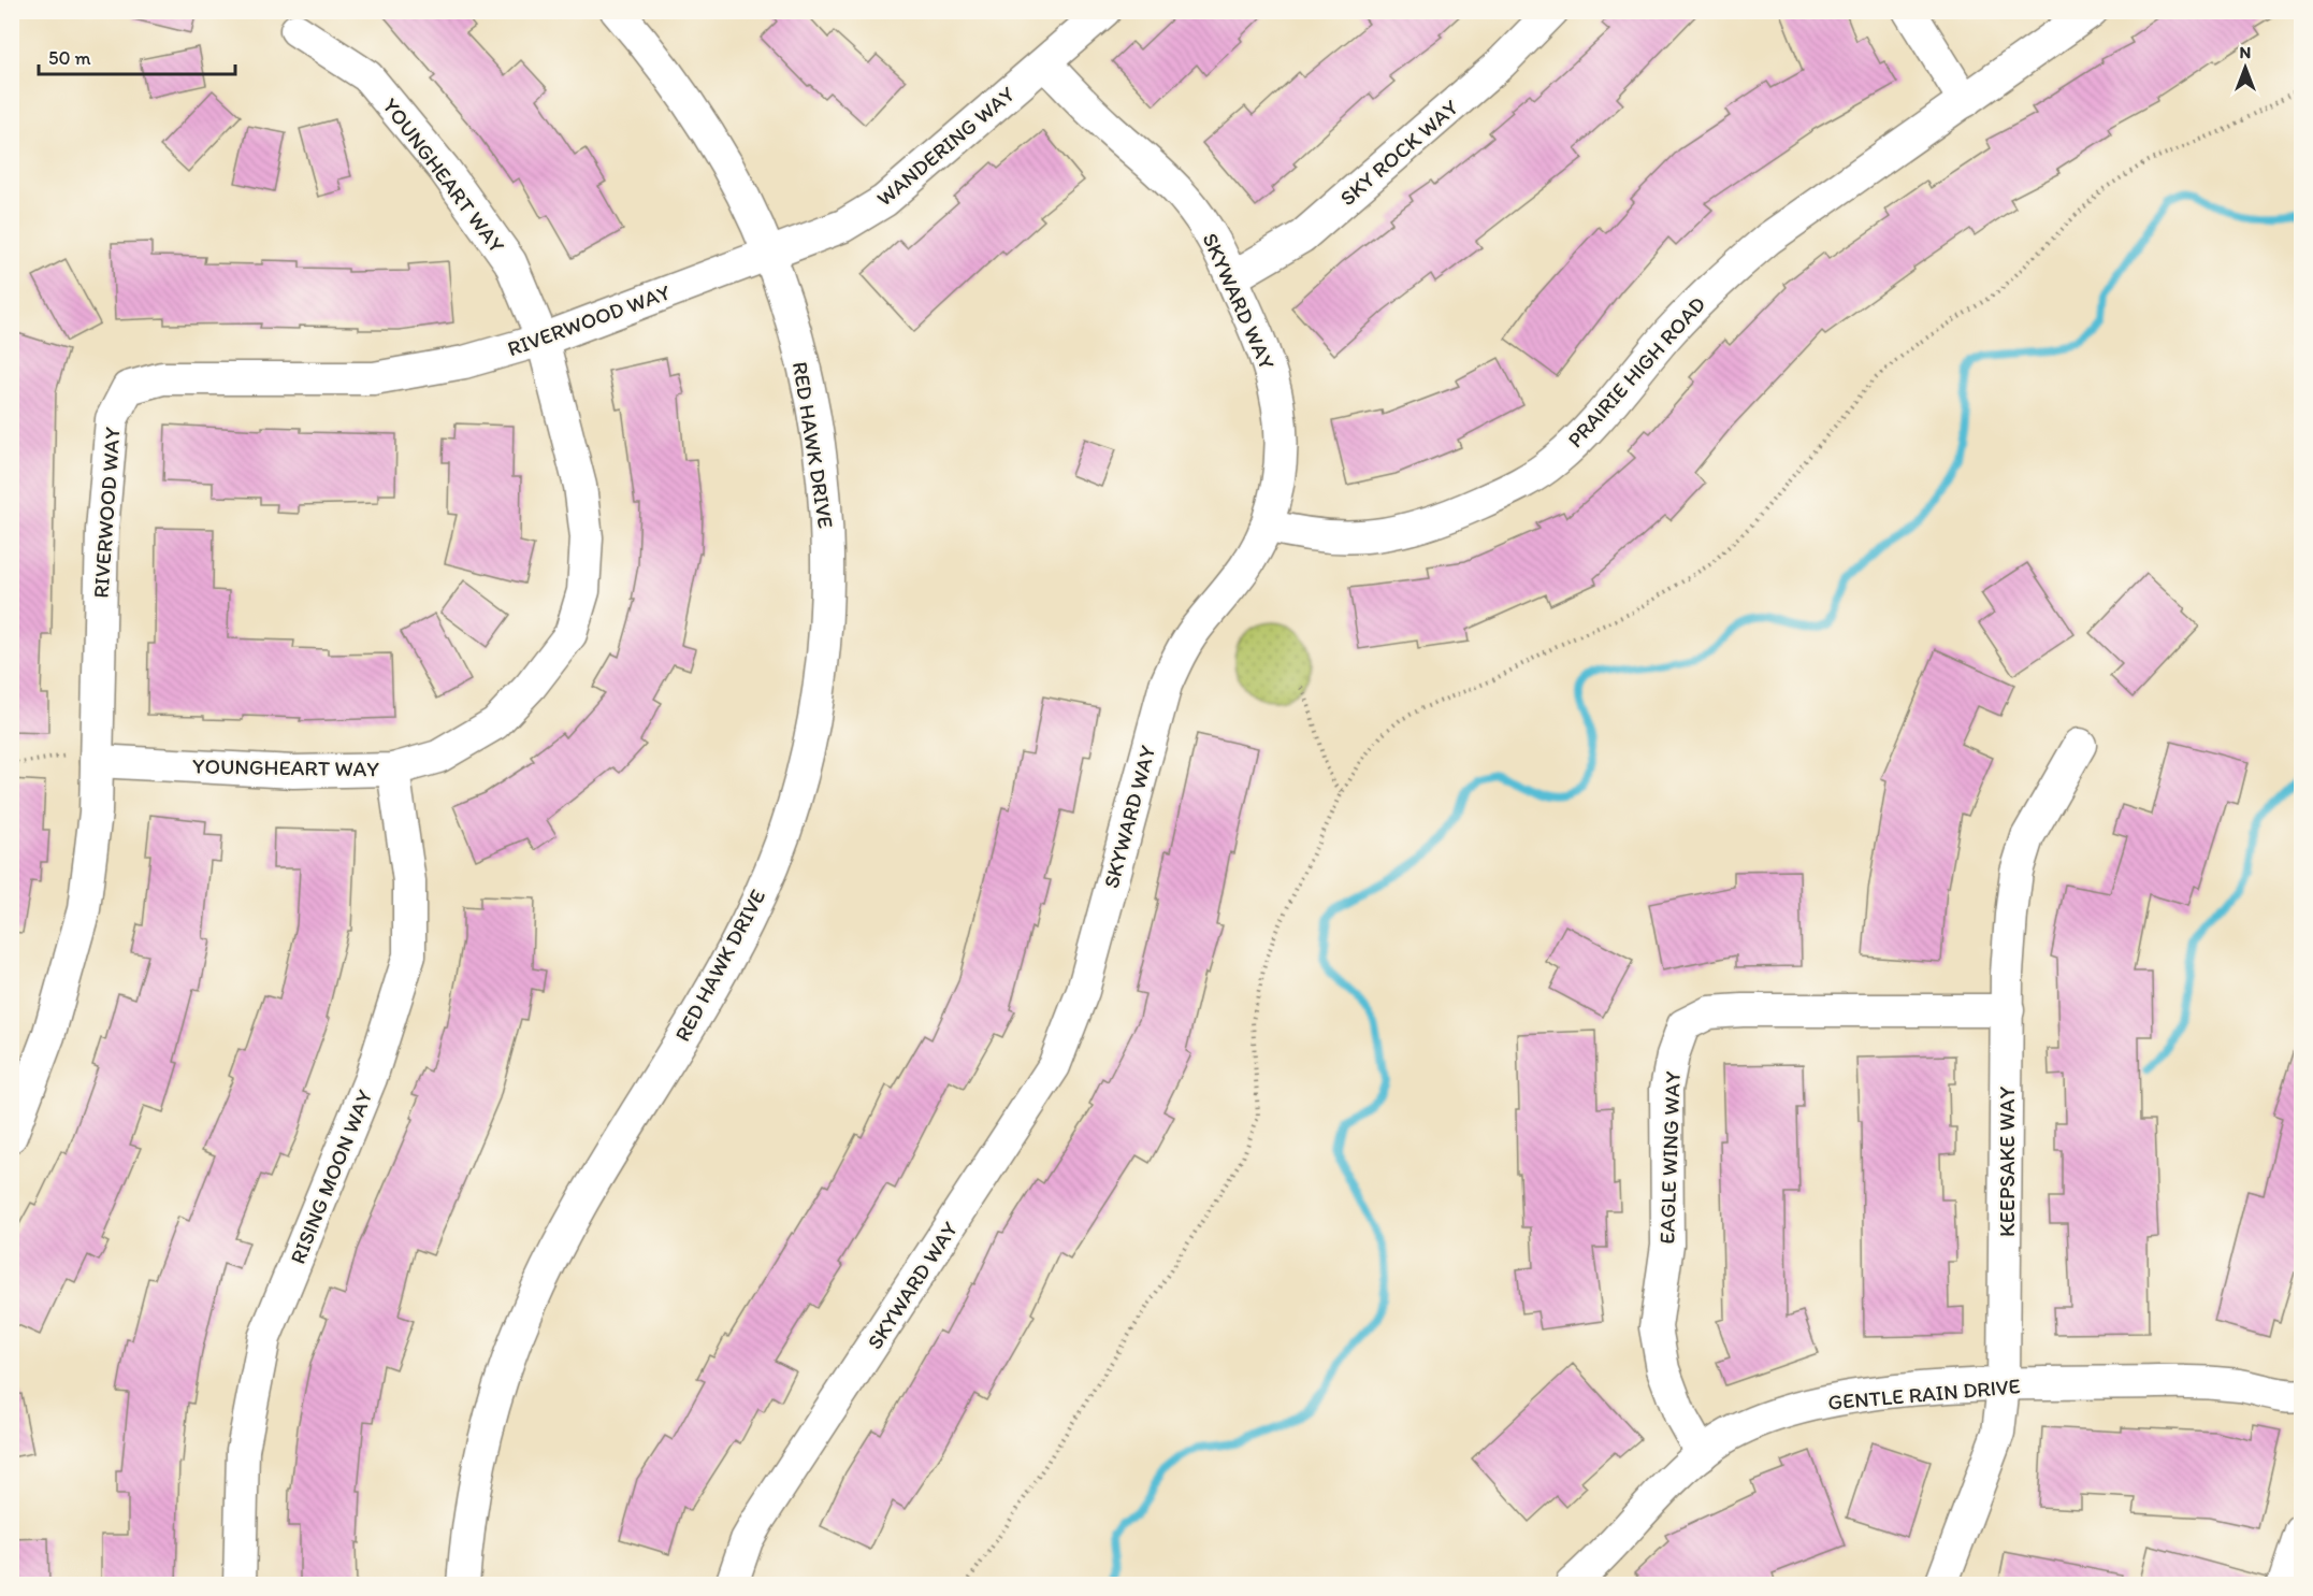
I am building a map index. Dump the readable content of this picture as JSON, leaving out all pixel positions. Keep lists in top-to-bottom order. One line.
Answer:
{"streets":{"street":["WANDERING WAY","SKY ROCK WAY","YOUNGHEART WAY","SKYWARD WAY","RIVERWOOD WAY","PRAIRIE HIGH ROAD","RED HAWK DRIVE","EAGLE WING WAY","KEEPSAKE WAY","RISING MOON WAY","GENTLE RAIN DRIVE"]},"crossings":[["WANDERING WAY","SKYWARD WAY"],["WANDERING WAY","RIVERWOOD WAY"],["WANDERING WAY","RED HAWK DRIVE"],["SKY ROCK WAY","SKYWARD WAY"],["YOUNGHEART WAY","RIVERWOOD WAY"],["YOUNGHEART WAY","RISING MOON WAY"],["SKYWARD WAY","PRAIRIE HIGH ROAD"],["RIVERWOOD WAY","RED HAWK DRIVE"],["EAGLE WING WAY","KEEPSAKE WAY"],["EAGLE WING WAY","GENTLE RAIN DRIVE"],["KEEPSAKE WAY","GENTLE RAIN DRIVE"]],"scale_bar":"50 m","north":"top"}
